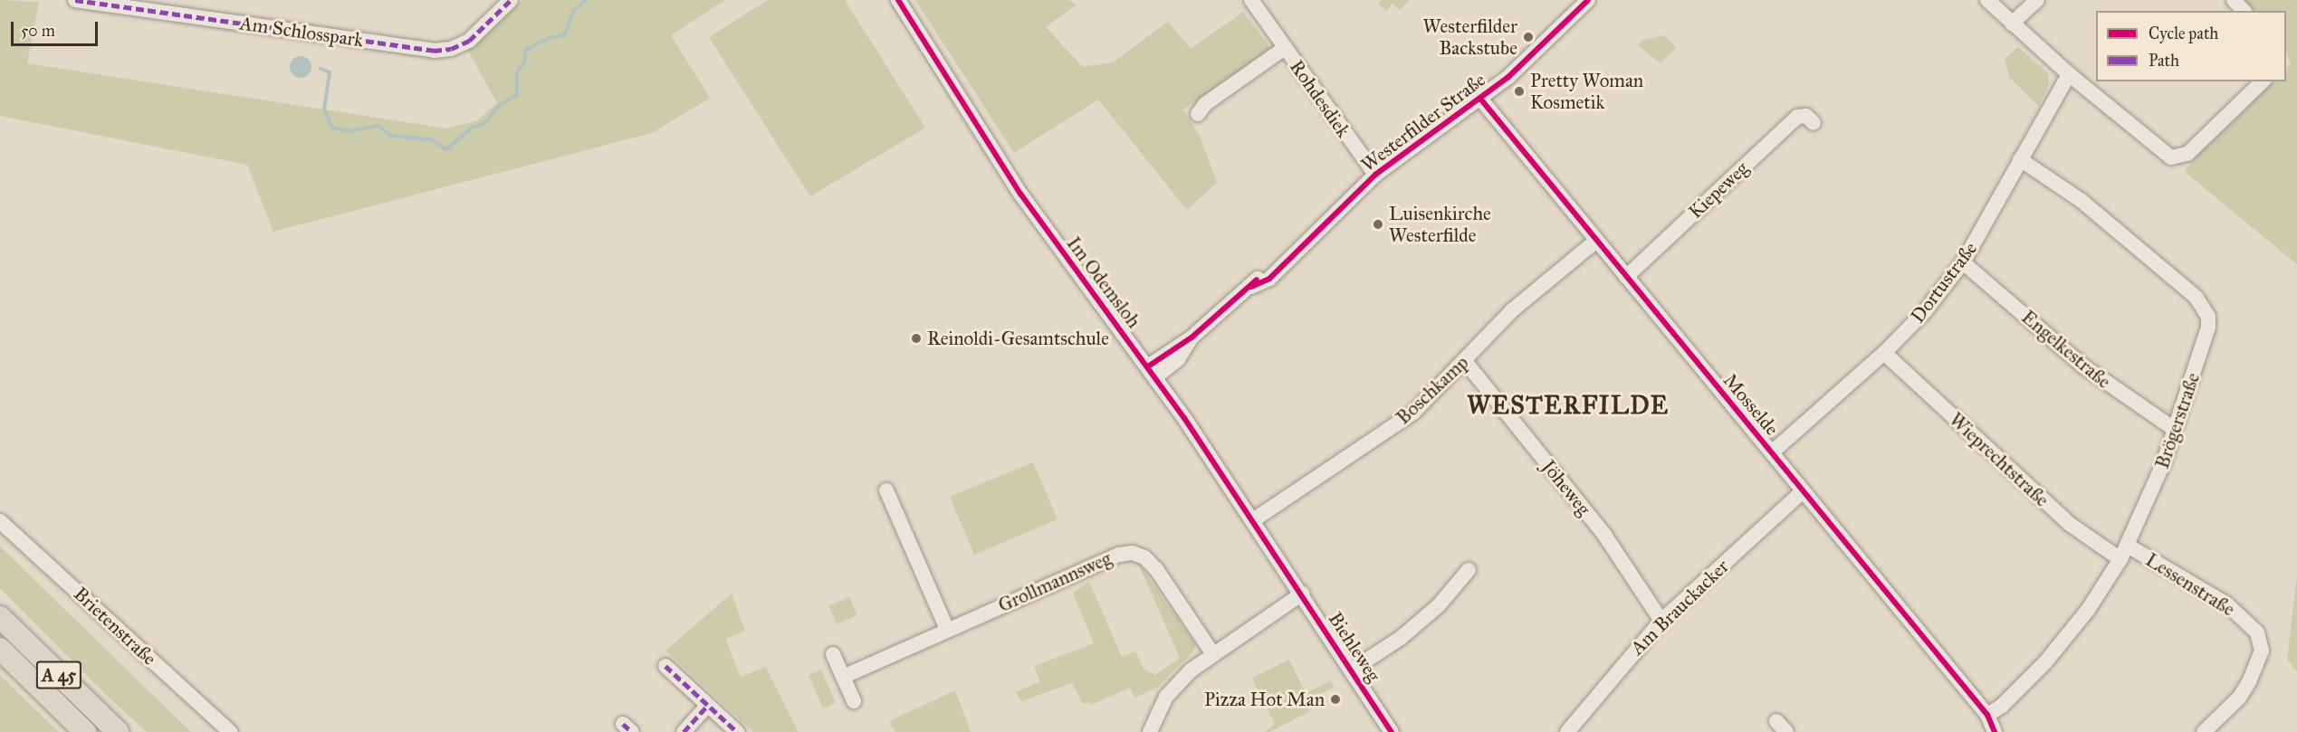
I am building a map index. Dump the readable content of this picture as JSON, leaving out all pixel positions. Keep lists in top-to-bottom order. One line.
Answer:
{"streets":{"highway":["A 45"],"street":["Am Schlosspark","Rohdesdiek","Westerfilder Straße","Kiepeweg","Im Odemsloh","Dortustraße","Engelkestraße","Boschkamp","Mosselde","Brögerstraße","Wieprechtstraße","Jöheweg","Grollmannsweg","Lessenstraße","Am Brauckacker","Brietenstraße","Biehleweg"]},"crossings":[["Rohdesdiek","Westerfilder Straße"],["Westerfilder Straße","Im Odemsloh"],["Westerfilder Straße","Mosselde"],["Kiepeweg","Mosselde"],["Im Odemsloh","Boschkamp"],["Im Odemsloh","Biehleweg"],["Dortustraße","Engelkestraße"],["Dortustraße","Mosselde"],["Dortustraße","Brögerstraße"],["Dortustraße","Wieprechtstraße"],["Engelkestraße","Brögerstraße"],["Boschkamp","Mosselde"],["Boschkamp","Jöheweg"],["Mosselde","Brögerstraße"],["Mosselde","Am Brauckacker"],["Brögerstraße","Wieprechtstraße"],["Brögerstraße","Lessenstraße"],["Wieprechtstraße","Lessenstraße"],["Jöheweg","Am Brauckacker"]],"districts":["WESTERFILDE"],"places":["Westerfilder Backstube","Pretty Woman Kosmetik","Luisenkirche Westerfilde","Reinoldi-Gesamtschule","Pizza Hot Man"],"legend":["Cycle path","Path"],"scale_bar":"50 m"}
